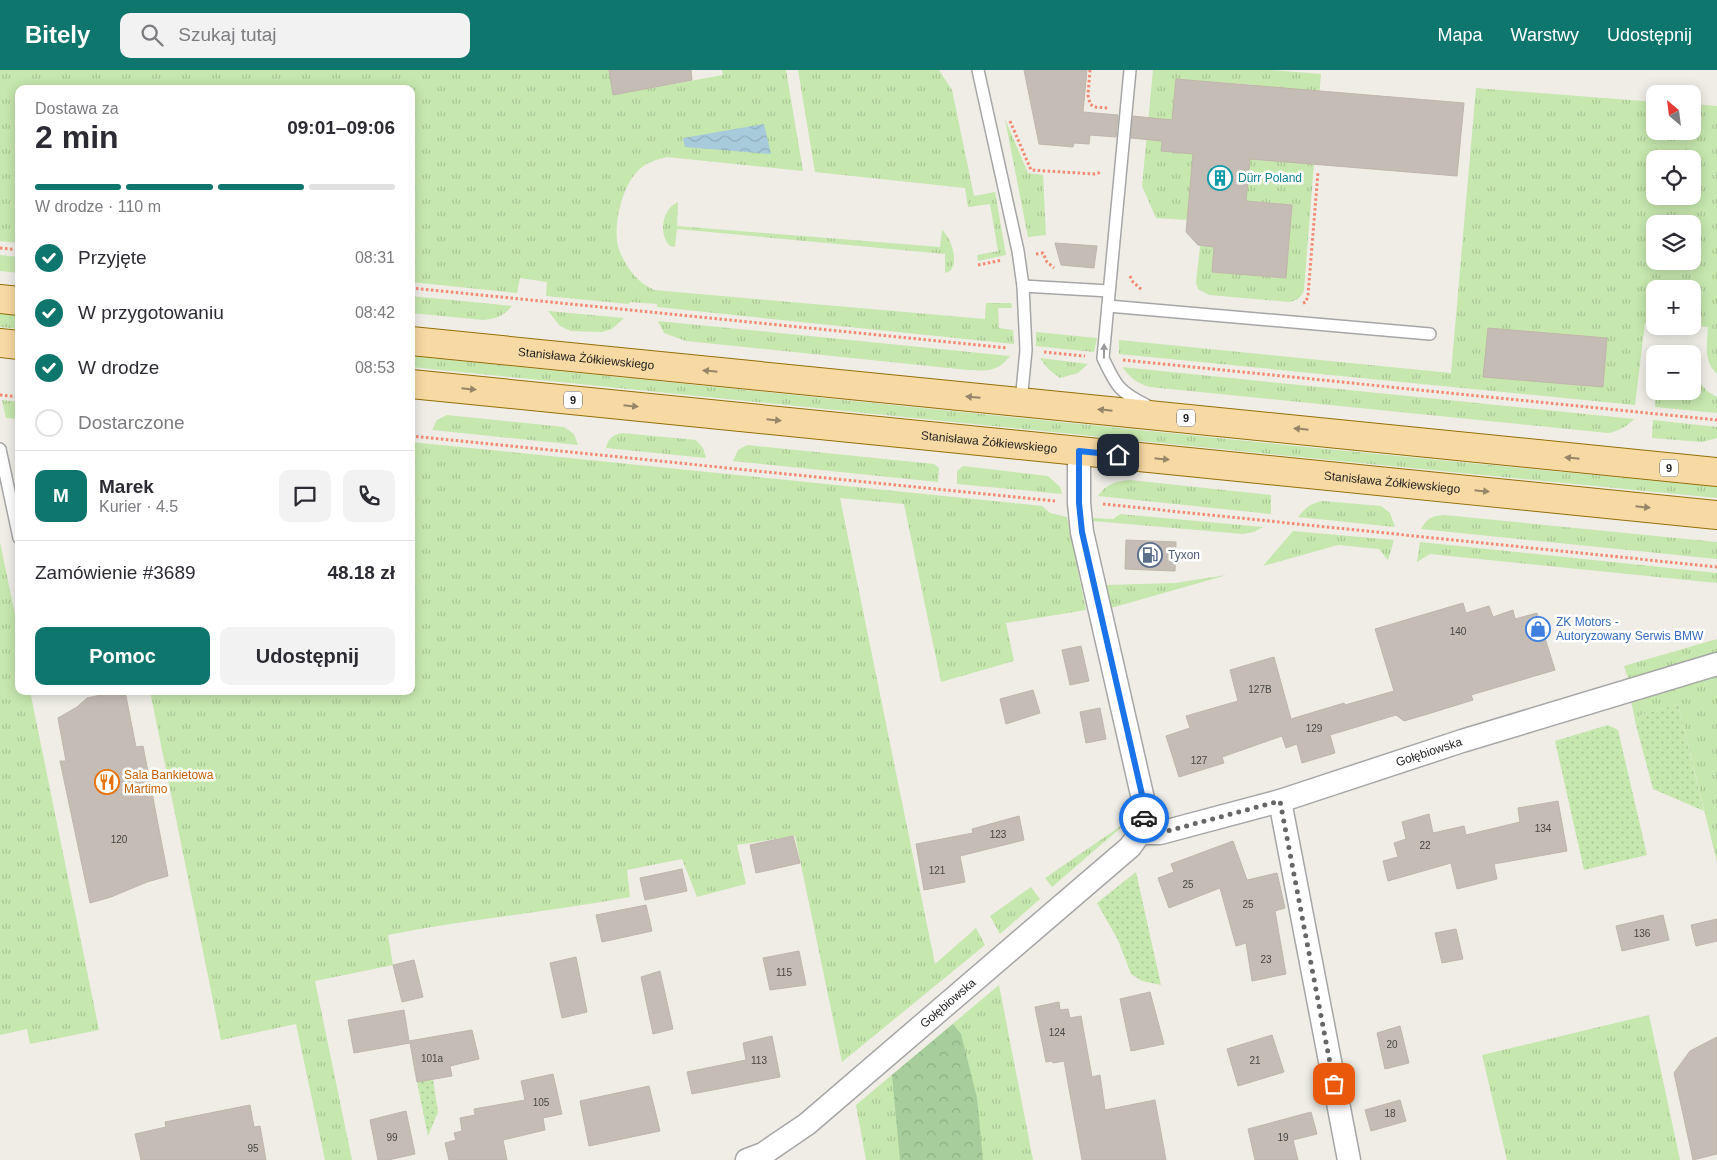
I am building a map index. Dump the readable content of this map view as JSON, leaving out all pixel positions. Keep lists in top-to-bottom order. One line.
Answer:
{"streets":{"main road":["Stanisława Żółkiewskiego","9"],"street":["Gołębiowska"]},"crossings":[["Stanisława Żółkiewskiego","Gołębiowska"]],"places":{"building":["Dürr Poland"],"fuel station":["Tyxon"],"shop":["ZK Motors - Autoryzowany Serwis BMW"],"restaurant":["Sala Bankietowa Martimo"]},"house_numbers":["140","127B","129","127","134","123","120","22","121","25","25","136","23","115","124","20","101a","113","21","105","18","99","19","95"],"north":"top left","page":{"header":"Bitely","search":"Szukaj tutaj","nav":["Mapa","Warstwy","Udostępnij"],"map_buttons":["+","−"],"heading":["2 min","Dostawa za","09:01–09:06"],"panel":["Marek","Kurier · 4.5","Zamówienie #3689","48.18 zł"],"bar":"W drodze · 110 m","list":[["Przyjęte","08:31"],["W przygotowaniu","08:42"],["W drodze","08:53"],"Dostarczone"],"round":"M","buttons":["Pomoc","Udostępnij"]}}
